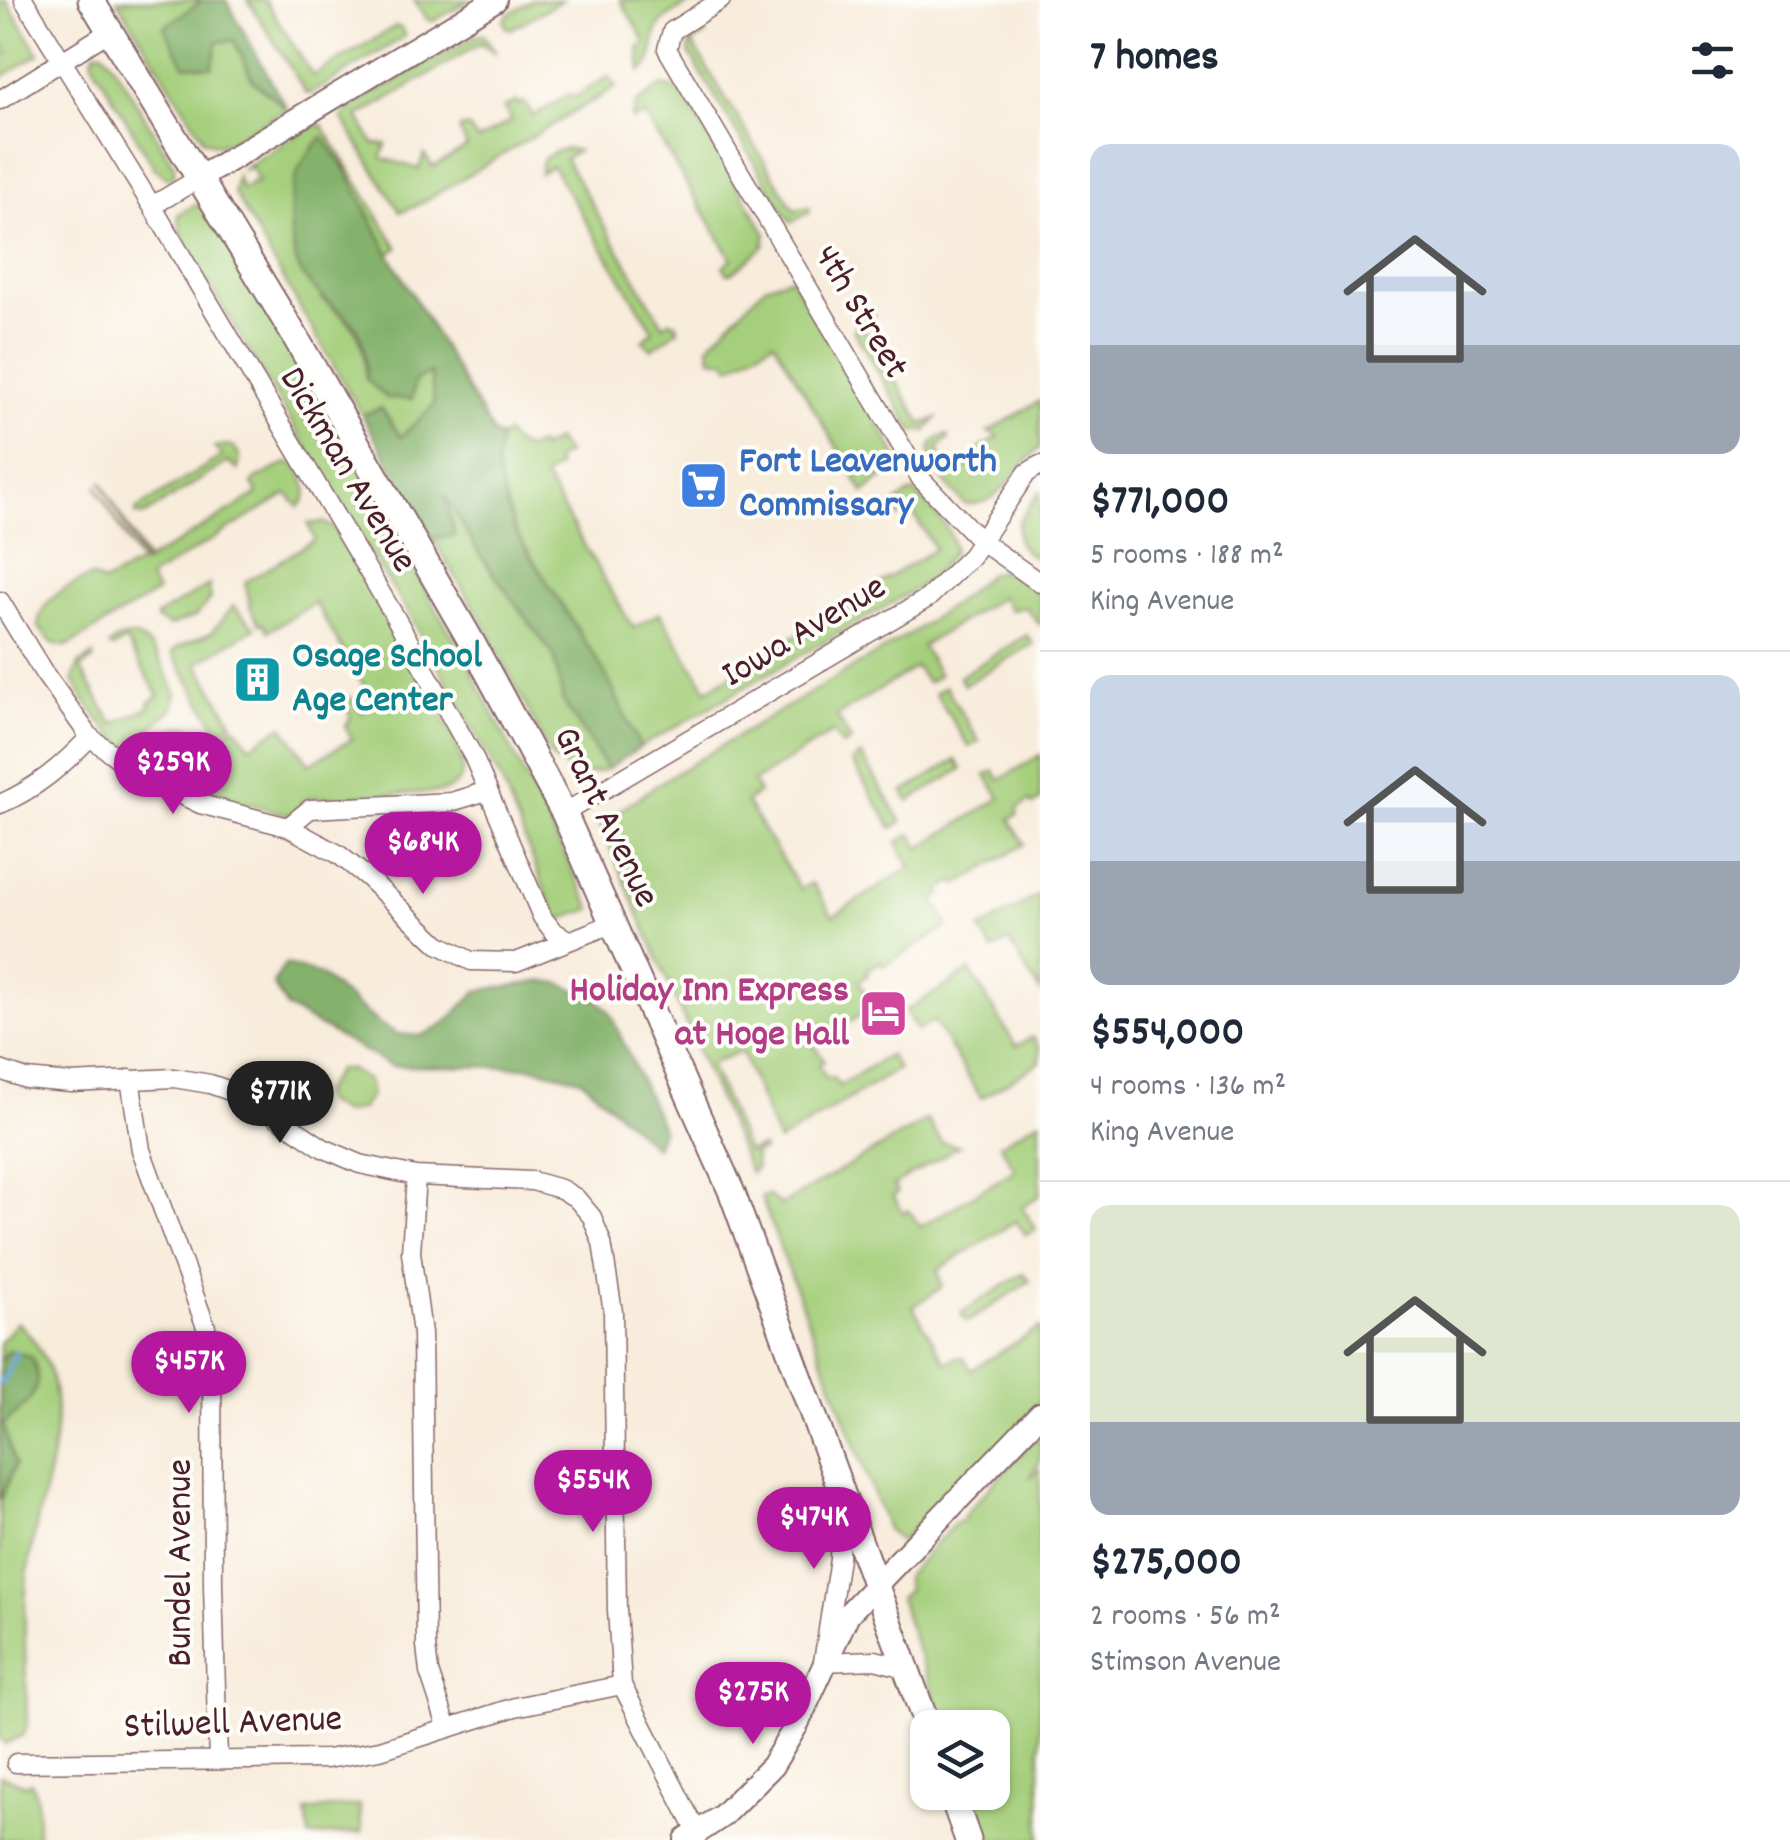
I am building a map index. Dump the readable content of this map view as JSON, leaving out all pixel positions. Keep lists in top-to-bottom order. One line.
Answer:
{"streets":{"main road":["Grant Avenue"],"street":["4th Street","Dickman Avenue","Iowa Avenue","Bundel Avenue","Stilwell Avenue"]},"crossings":[["4th Street","Iowa Avenue"],["Iowa Avenue","Grant Avenue"],["Bundel Avenue","Stilwell Avenue"]],"places":{"supermarket":["Fort Leavenworth Commissary"],"building":["Osage School Age Center"],"hotel":["Holiday Inn Express at Hoge Hall"]},"page":{"heading":"7 homes","list":[{"name":"$771,000","note":"5 rooms · 188 m² · King Avenue"},{"name":"$554,000","note":"4 rooms · 136 m² · King Avenue"},{"name":"$275,000","note":"2 rooms · 56 m² · Stimson Avenue"}],"price":["$259K","$684K","$771K","$457K","$554K","$474K","$275K"]}}
